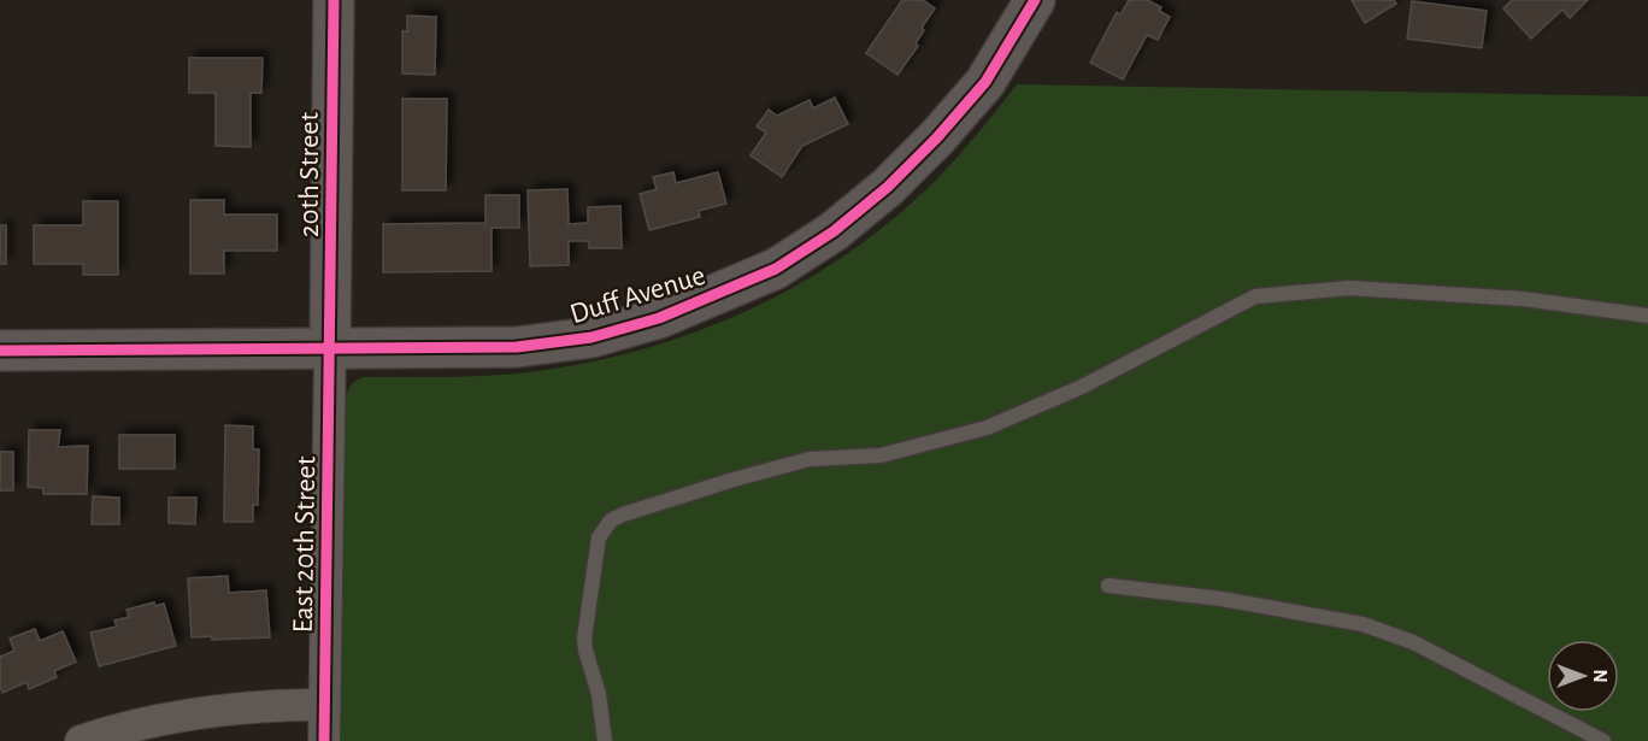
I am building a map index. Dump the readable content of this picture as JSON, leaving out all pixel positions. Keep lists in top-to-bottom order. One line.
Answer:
{"streets":{"main road":["20th Street","Duff Avenue"],"street":["East 20th Street"]},"crossings":[["20th Street","Duff Avenue"],["20th Street","East 20th Street"],["Duff Avenue","East 20th Street"]],"north":"right"}
